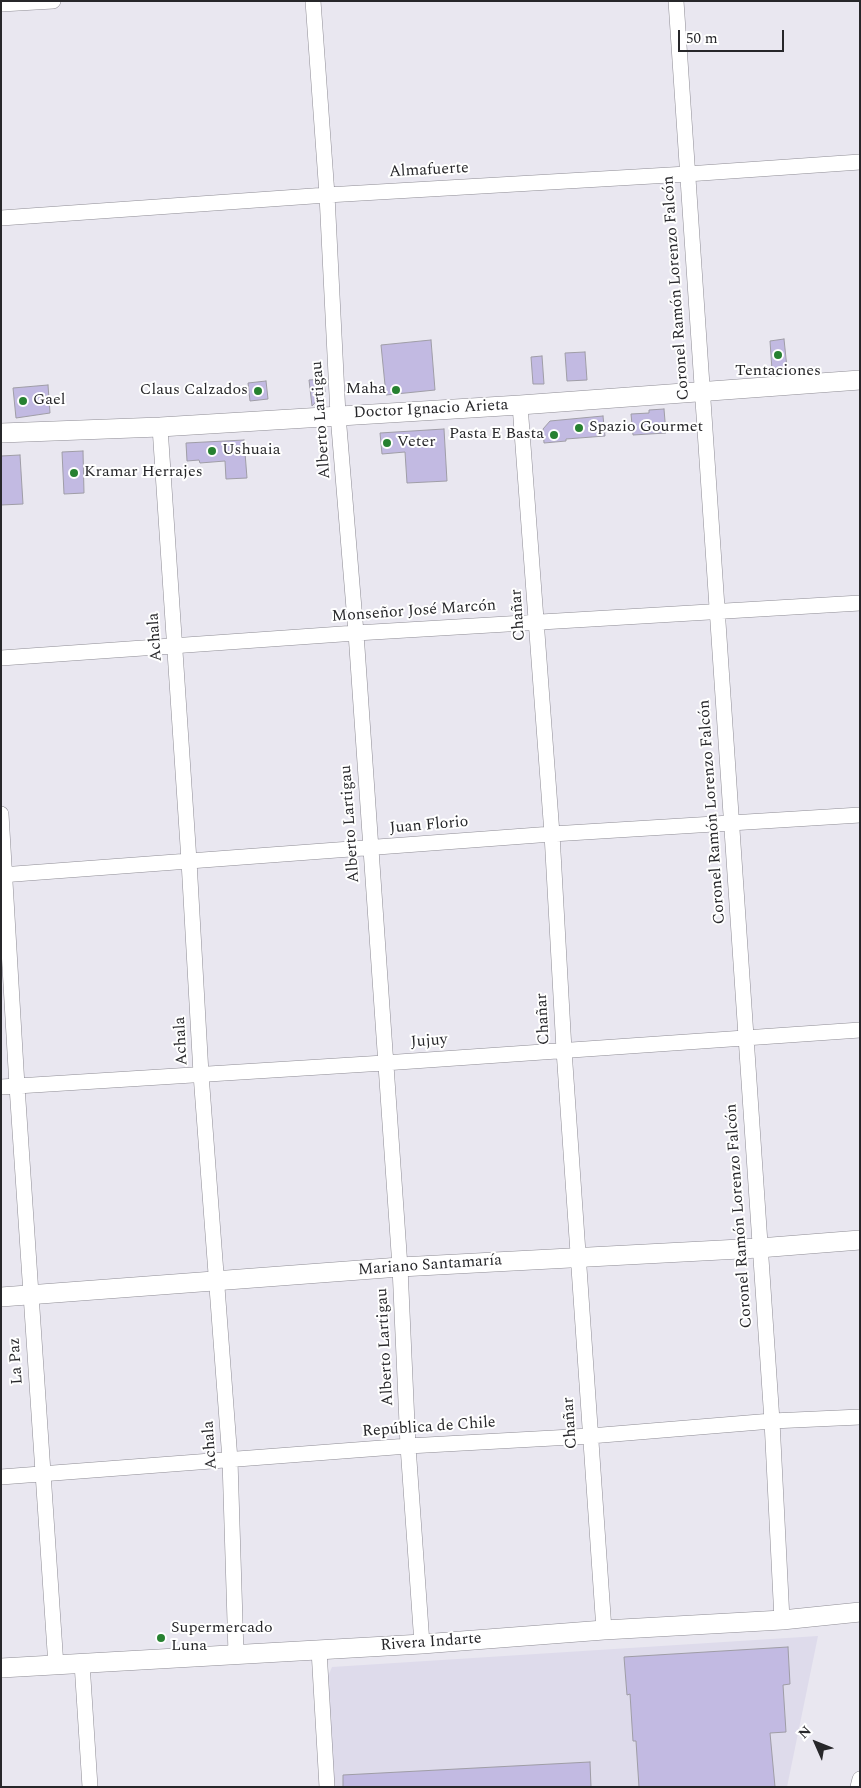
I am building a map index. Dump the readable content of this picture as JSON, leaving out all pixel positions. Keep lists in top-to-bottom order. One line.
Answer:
{"streets":{"street":["Almafuerte","Coronel Ramón Lorenzo Falcón","Doctor Ignacio Arieta","Alberto Lartigau","Monseñor José Marcón","Chañar","Achala","Juan Florio","Jujuy","Mariano Santamaría","La Paz","República de Chile","Rivera Indarte"]},"crossings":[["Almafuerte","Coronel Ramón Lorenzo Falcón"],["Almafuerte","Alberto Lartigau"],["Coronel Ramón Lorenzo Falcón","Doctor Ignacio Arieta"],["Coronel Ramón Lorenzo Falcón","Monseñor José Marcón"],["Coronel Ramón Lorenzo Falcón","Juan Florio"],["Coronel Ramón Lorenzo Falcón","Jujuy"],["Coronel Ramón Lorenzo Falcón","Mariano Santamaría"],["Coronel Ramón Lorenzo Falcón","República de Chile"],["Coronel Ramón Lorenzo Falcón","Rivera Indarte"],["Doctor Ignacio Arieta","Alberto Lartigau"],["Doctor Ignacio Arieta","Chañar"],["Doctor Ignacio Arieta","Achala"],["Alberto Lartigau","Monseñor José Marcón"],["Alberto Lartigau","Juan Florio"],["Alberto Lartigau","Jujuy"],["Alberto Lartigau","Mariano Santamaría"],["Alberto Lartigau","República de Chile"],["Alberto Lartigau","Rivera Indarte"],["Monseñor José Marcón","Chañar"],["Monseñor José Marcón","Achala"],["Chañar","Juan Florio"],["Chañar","Jujuy"],["Chañar","Mariano Santamaría"],["Chañar","República de Chile"],["Chañar","Rivera Indarte"],["Achala","Juan Florio"],["Achala","Jujuy"],["Achala","Mariano Santamaría"],["Achala","República de Chile"],["Achala","Rivera Indarte"],["Juan Florio","La Paz"],["Jujuy","La Paz"],["Mariano Santamaría","La Paz"],["La Paz","República de Chile"],["La Paz","Rivera Indarte"]],"places":["Tentaciones","Maha","Claus Calzados","Gael","Spazio Gourmet","Pasta E Basta","Veter","Ushuaia","Kramar Herrajes","Supermercado Luna"],"scale_bar":"50 m","north":"top left"}
